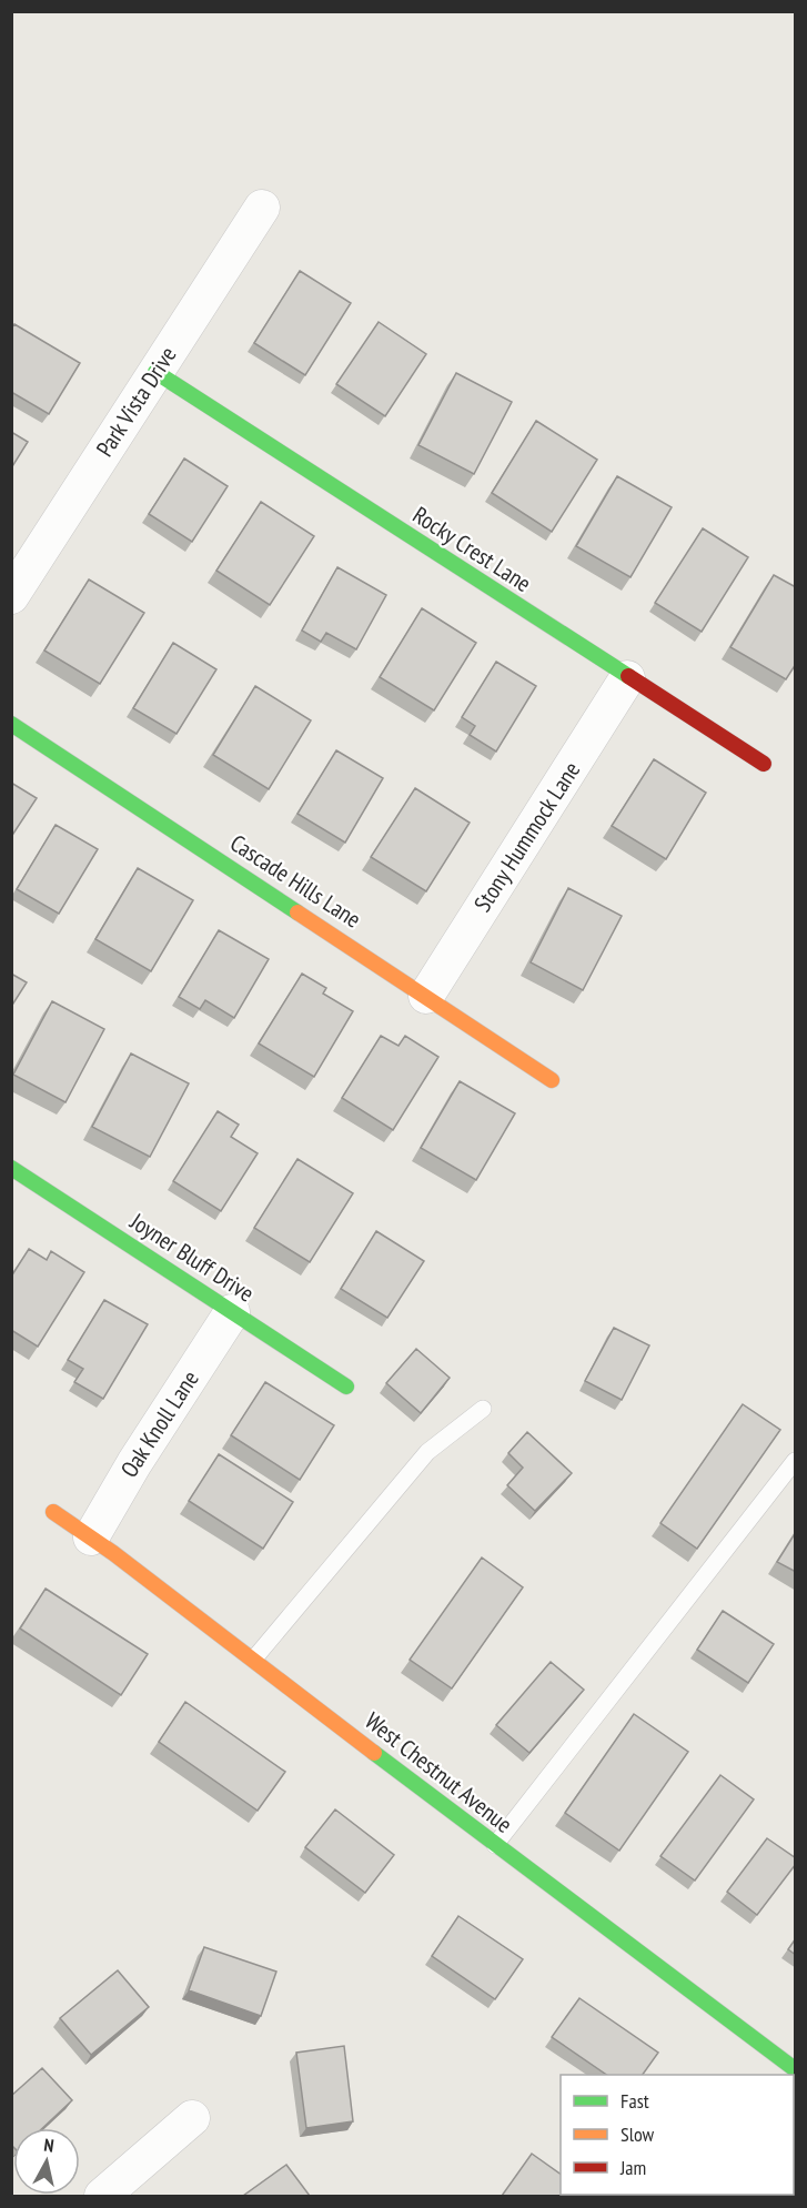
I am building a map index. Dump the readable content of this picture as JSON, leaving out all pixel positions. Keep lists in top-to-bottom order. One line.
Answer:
{"streets":{"street":["Park Vista Drive","Rocky Crest Lane","Stony Hummock Lane","Cascade Hills Lane","Joyner Bluff Drive","Oak Knoll Lane","West Chestnut Avenue"]},"crossings":[["Park Vista Drive","Rocky Crest Lane"],["Rocky Crest Lane","Stony Hummock Lane"],["Stony Hummock Lane","Cascade Hills Lane"],["Joyner Bluff Drive","Oak Knoll Lane"],["Oak Knoll Lane","West Chestnut Avenue"]],"legend":["Fast","Slow","Jam"],"north":"top"}
